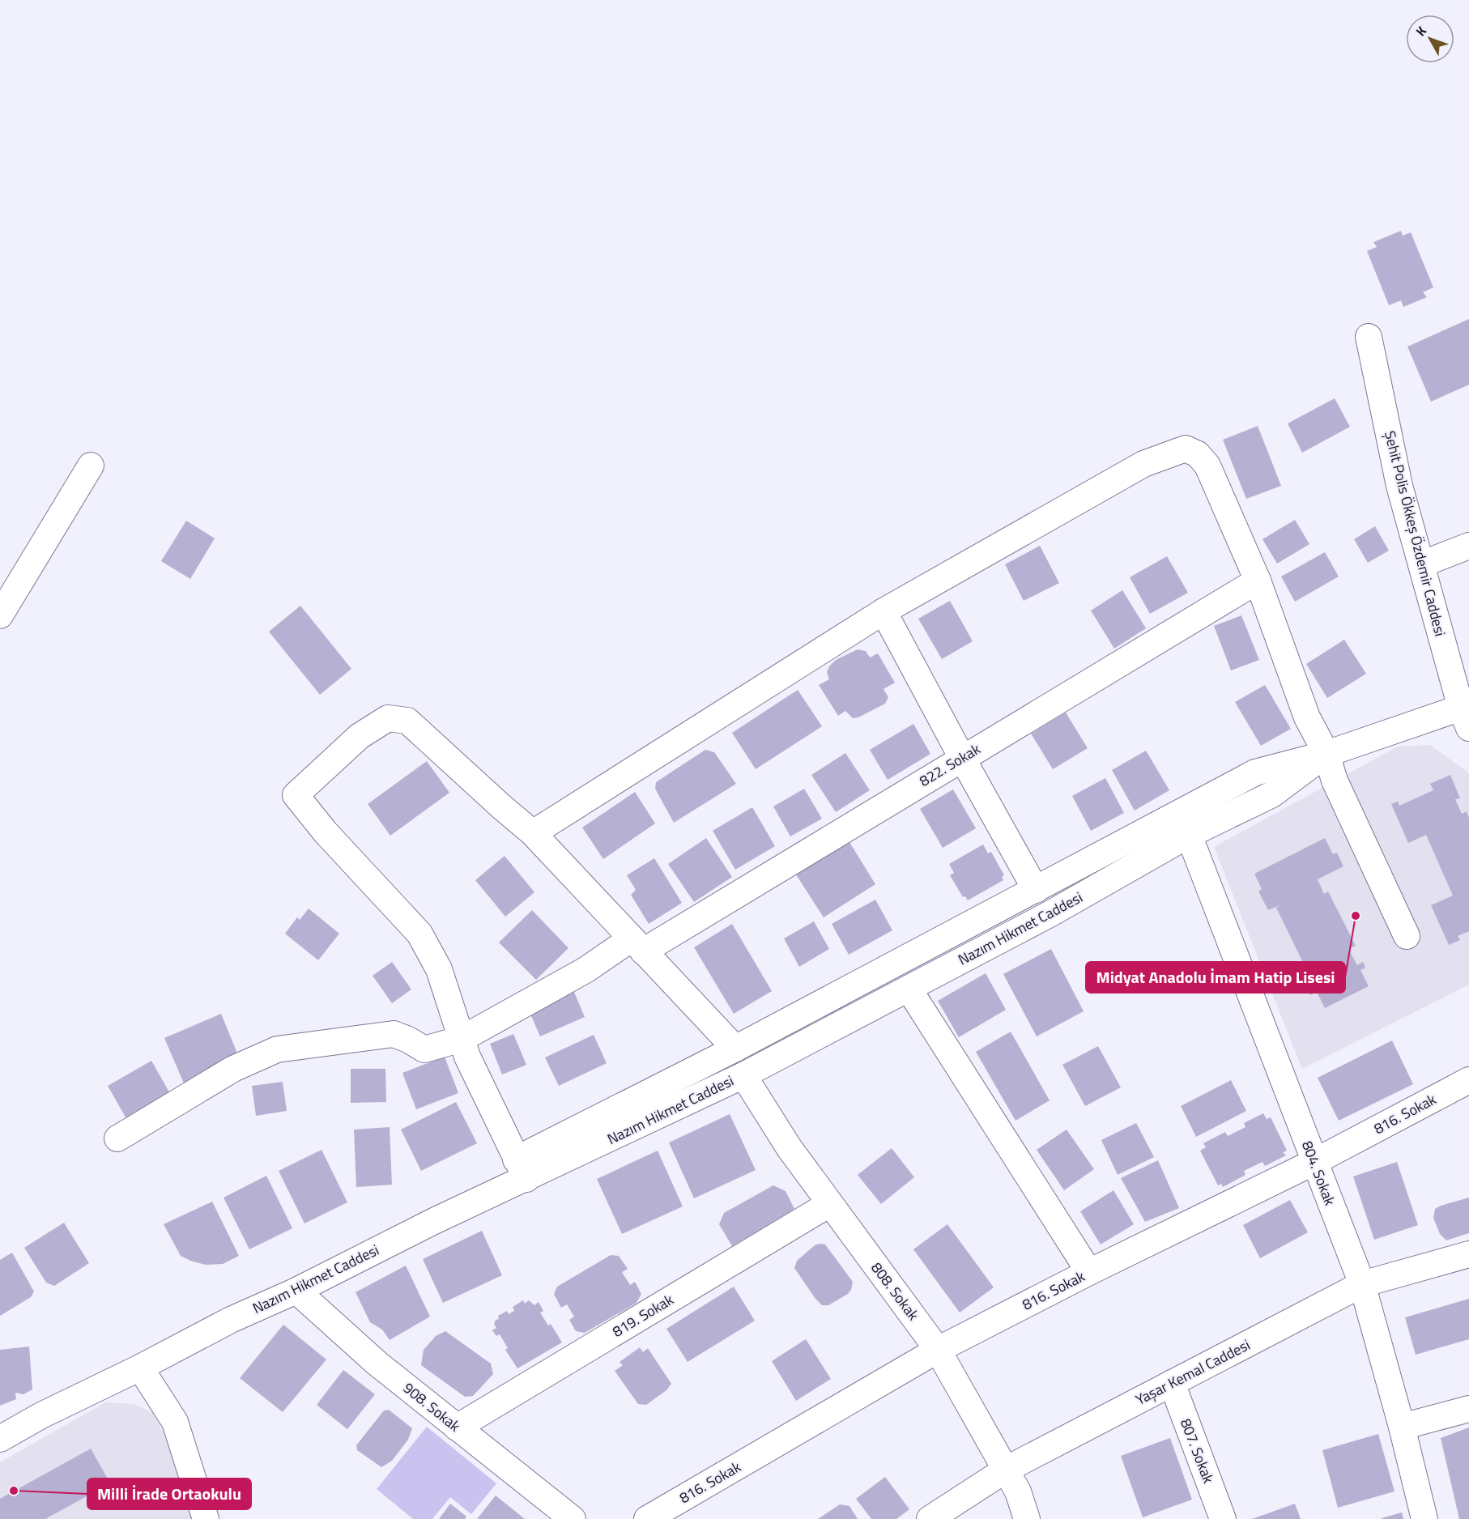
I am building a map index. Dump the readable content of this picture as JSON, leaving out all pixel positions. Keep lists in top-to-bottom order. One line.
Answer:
{"streets":{"street":["Şehit Polis Ökkeş Özdemir Caddesi","822. Sokak","Nazım Hikmet Caddesi","816. Sokak","804. Sokak","808. Sokak","819. Sokak","Yaşar Kemal Caddesi","908. Sokak","807. Sokak"]},"crossings":[["Şehit Polis Ökkeş Özdemir Caddesi","Nazım Hikmet Caddesi"],["Nazım Hikmet Caddesi","804. Sokak"],["Nazım Hikmet Caddesi","808. Sokak"],["Nazım Hikmet Caddesi","908. Sokak"],["816. Sokak","804. Sokak"],["816. Sokak","808. Sokak"],["804. Sokak","Yaşar Kemal Caddesi"],["808. Sokak","819. Sokak"],["808. Sokak","Yaşar Kemal Caddesi"],["819. Sokak","908. Sokak"],["Yaşar Kemal Caddesi","807. Sokak"]],"places":["Midyat Anadolu İmam Hatip Lisesi","Milli İrade Ortaokulu"],"north":"top left"}
